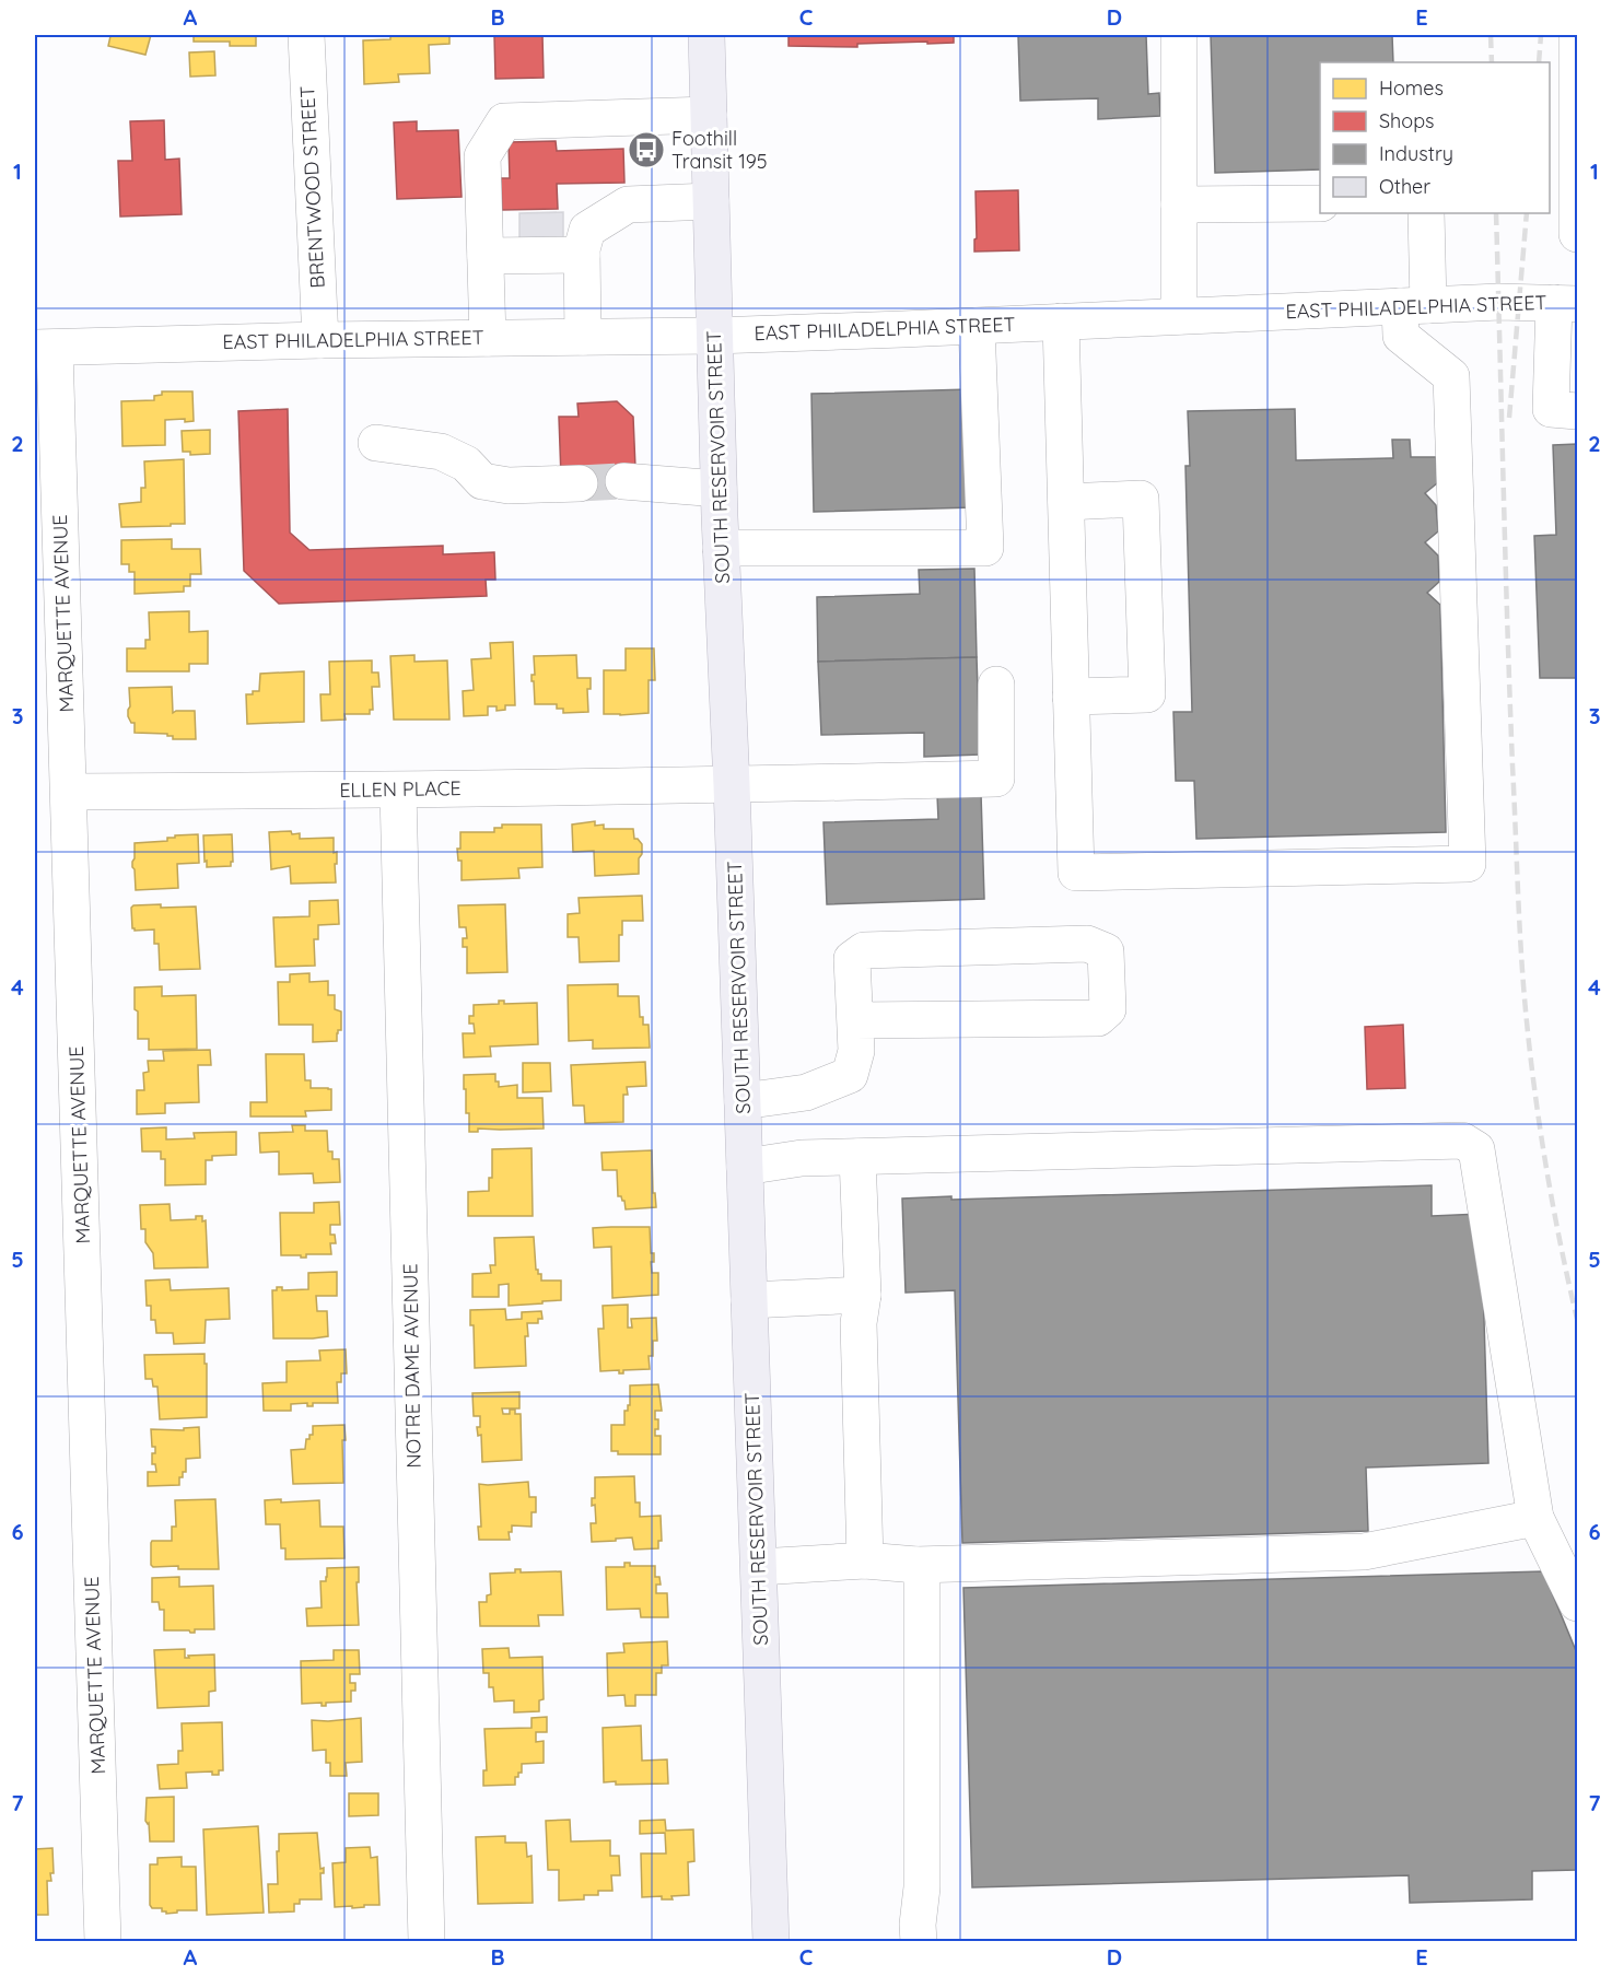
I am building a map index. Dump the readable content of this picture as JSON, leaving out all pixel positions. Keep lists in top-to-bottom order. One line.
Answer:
{"streets":{"main road":["SOUTH RESERVOIR STREET"],"street":["BRENTWOOD STREET","EAST PHILADELPHIA STREET","MARQUETTE AVENUE","ELLEN PLACE","NOTRE DAME AVENUE"]},"crossings":[["BRENTWOOD STREET","EAST PHILADELPHIA STREET"],["EAST PHILADELPHIA STREET","SOUTH RESERVOIR STREET"],["EAST PHILADELPHIA STREET","MARQUETTE AVENUE"],["SOUTH RESERVOIR STREET","ELLEN PLACE"],["MARQUETTE AVENUE","ELLEN PLACE"],["ELLEN PLACE","NOTRE DAME AVENUE"]],"places":{"bus stop":["Foothill Transit 195"]},"legend":["Homes","Shops","Industry","Other"],"grid":{"columns":["A","B","C","D","E"],"rows":["1","2","3","4","5","6","7"]}}
